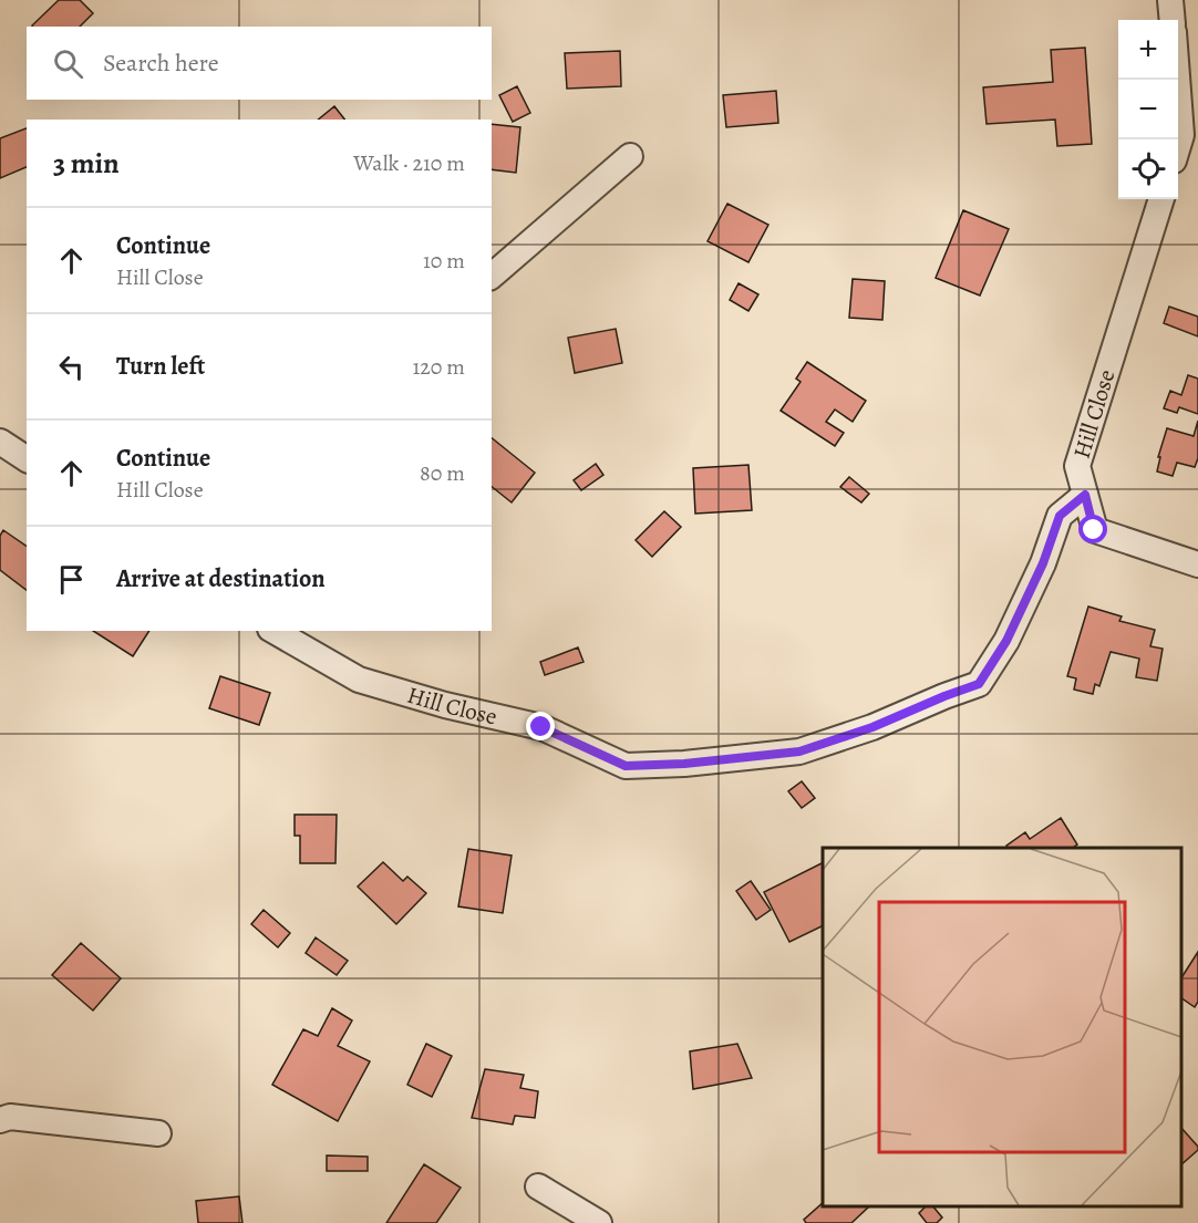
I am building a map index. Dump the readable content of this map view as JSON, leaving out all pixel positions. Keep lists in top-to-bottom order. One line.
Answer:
{"streets":{"street":["Hill Close"]},"page":{"map_buttons":["+","−"],"search":"Search here","heading":["3 min","Walk · 210 m"],"list":[["Continue","Hill Close","10 m"],["Turn left","120 m"],["Continue","Hill Close","80 m"],"Arrive at destination"]}}
